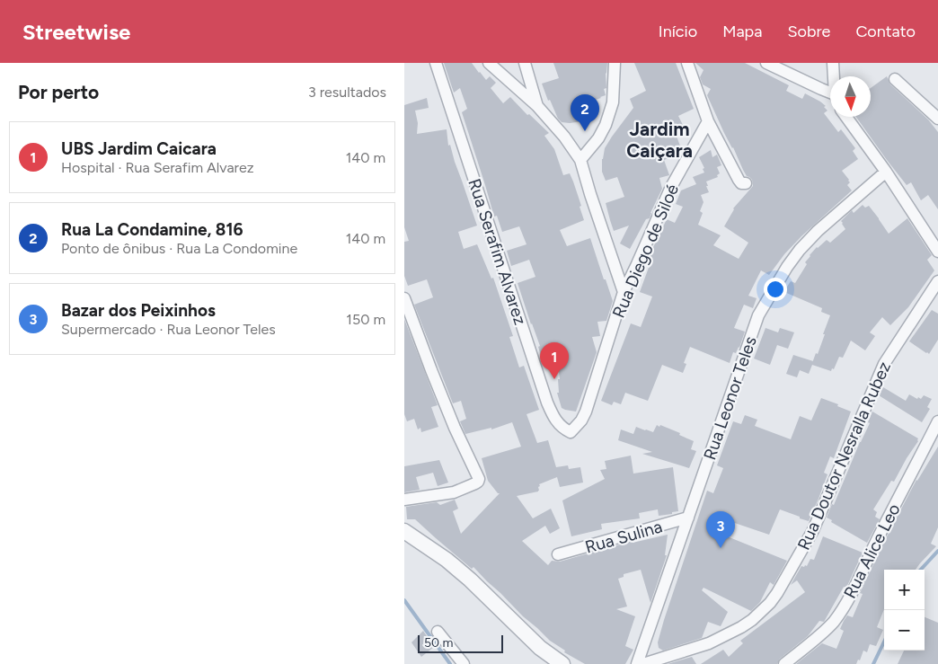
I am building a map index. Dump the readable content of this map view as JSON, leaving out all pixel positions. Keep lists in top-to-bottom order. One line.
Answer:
{"streets":{"street":["Rua Diego de Siloé","Rua Serafim Alvarez","Rua Leonor Teles","Rua Doutor Nesralla Rubez","Rua Sulina","Rua Alice Leo"]},"crossings":[["Rua Diego de Siloé","Rua Serafim Alvarez"],["Rua Leonor Teles","Rua Sulina"]],"districts":["Jardim Caiçara"],"scale_bar":"50 m","north":"bottom","page":{"header":"Streetwise","nav":["Início","Mapa","Sobre","Contato"],"heading":["Por perto","3 resultados"],"pins":["2","1","3"],"list":[{"mark":"1","name":"UBS Jardim Caicara","note":"Hospital · Rua Serafim Alvarez","value":"140 m"},{"mark":"2","name":"Rua La Condamine, 816","note":"Ponto de ônibus · Rua La Condomine","value":"140 m"},{"mark":"3","name":"Bazar dos Peixinhos","note":"Supermercado · Rua Leonor Teles","value":"150 m"}],"map_buttons":["+","−"],"scale":"50 m"}}
